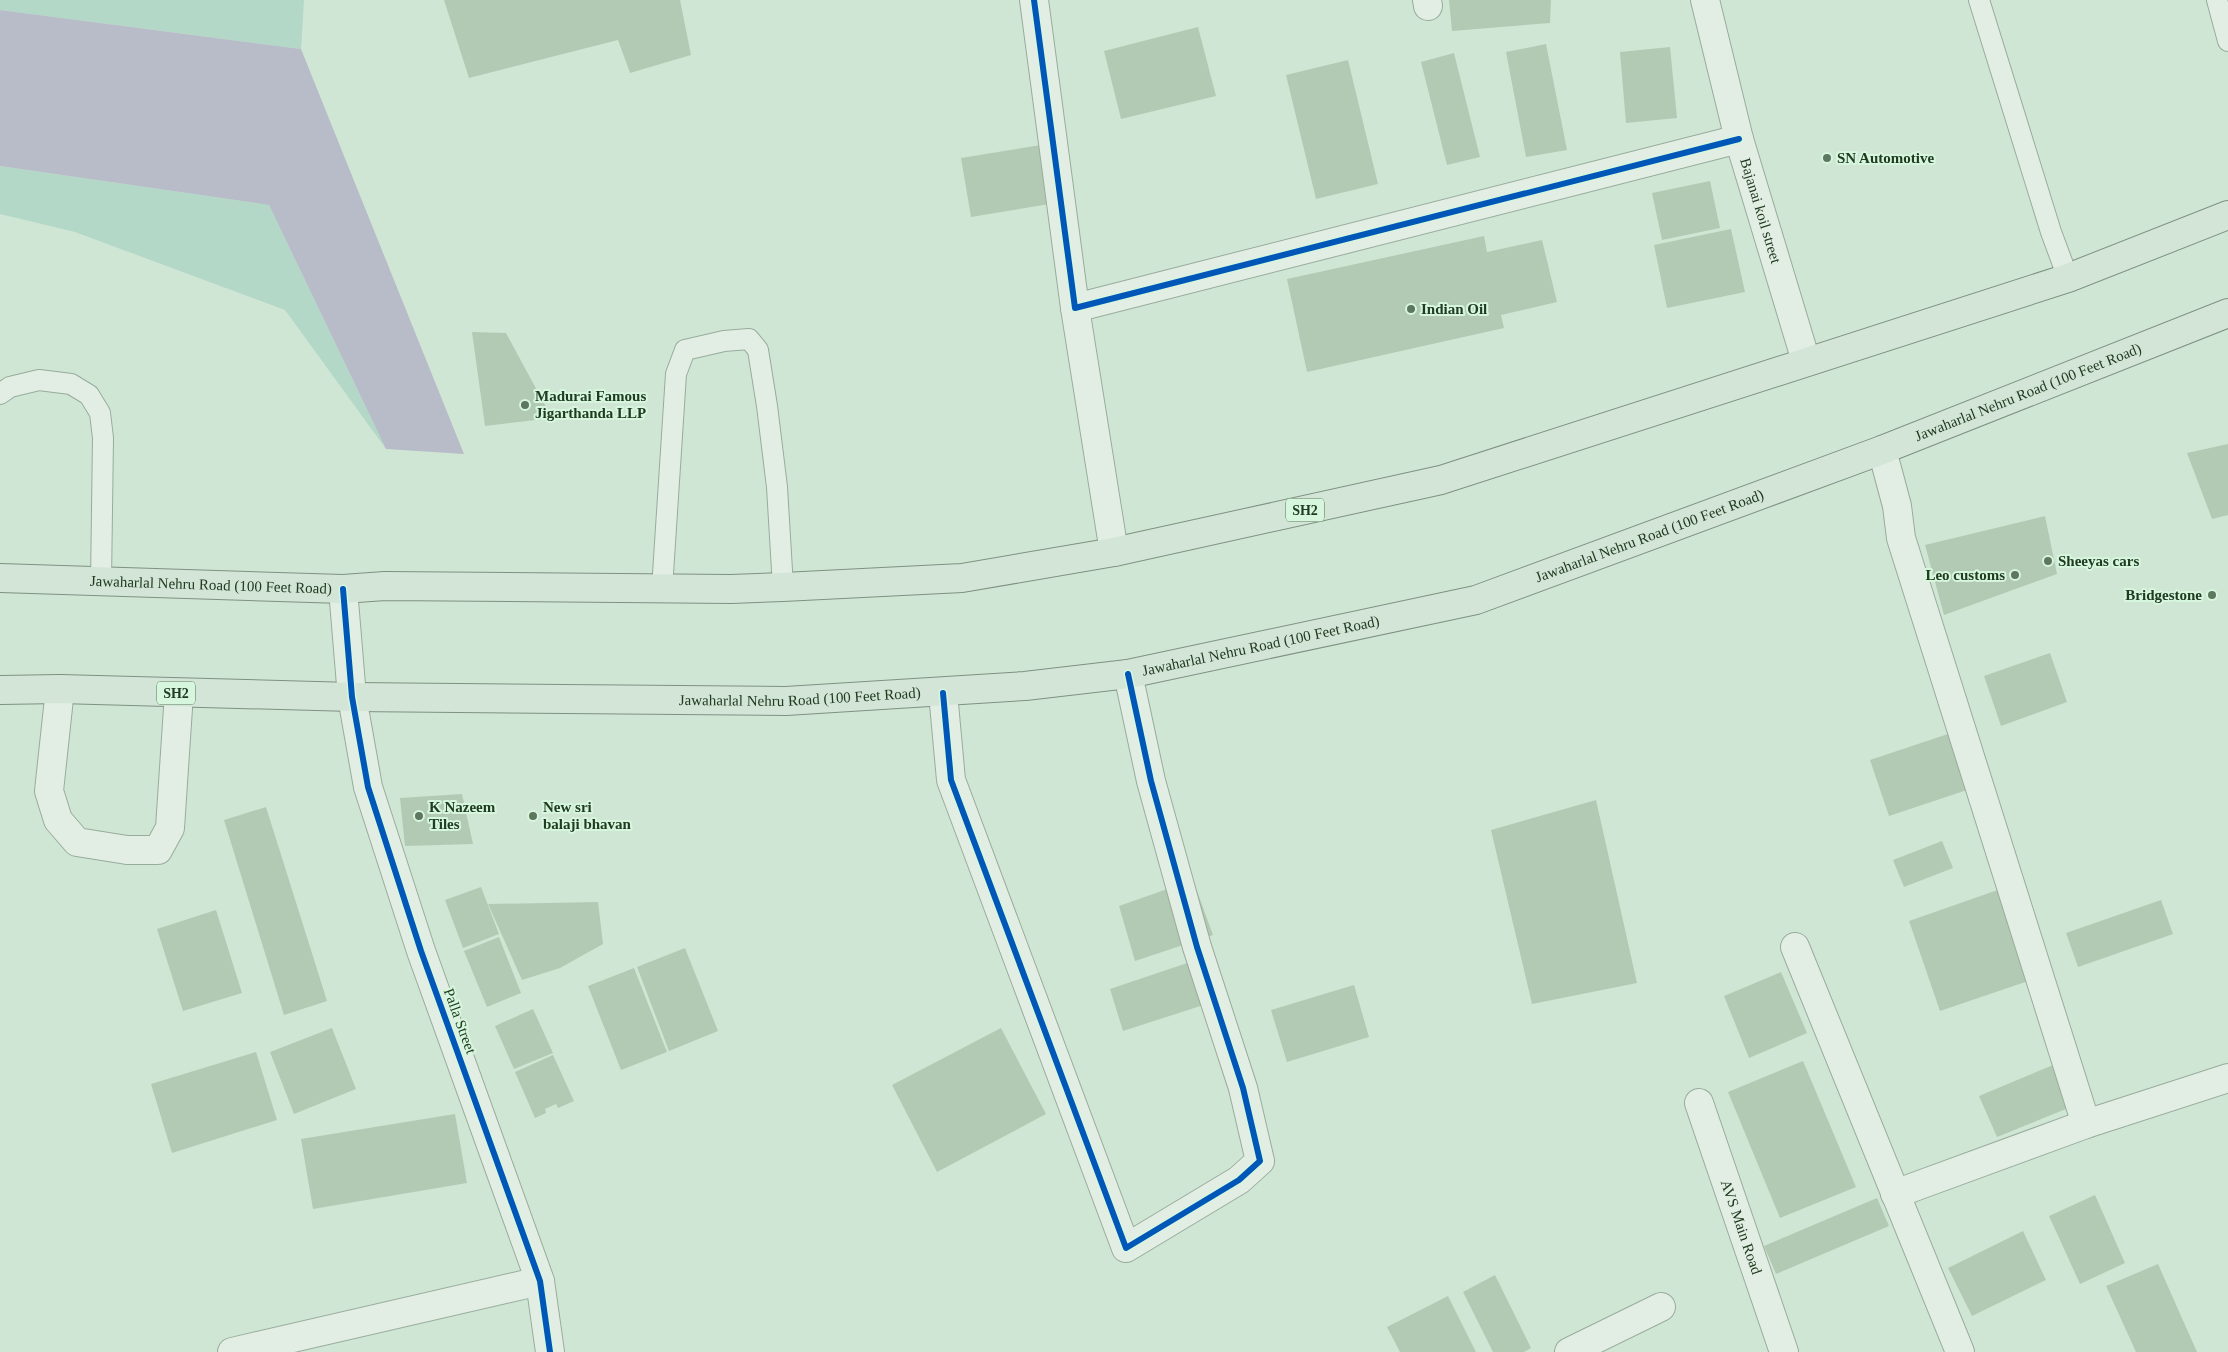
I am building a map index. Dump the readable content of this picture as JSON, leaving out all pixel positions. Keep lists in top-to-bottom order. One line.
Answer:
{"streets":{"main road":["Jawaharlal Nehru Road (100 Feet Road)","SH2"],"street":["Bajanai koil street","Palla Street","AVS Main Road"]},"crossings":[["Bajanai koil street","Jawaharlal Nehru Road (100 Feet Road)"],["Jawaharlal Nehru Road (100 Feet Road)","Palla Street"]],"places":["SN Automotive","Indian Oil","Madurai Famous Jigarthanda LLP","Sheeyas cars","Leo customs","Bridgestone","K Nazeem Tiles","New sri balaji bhavan"]}
